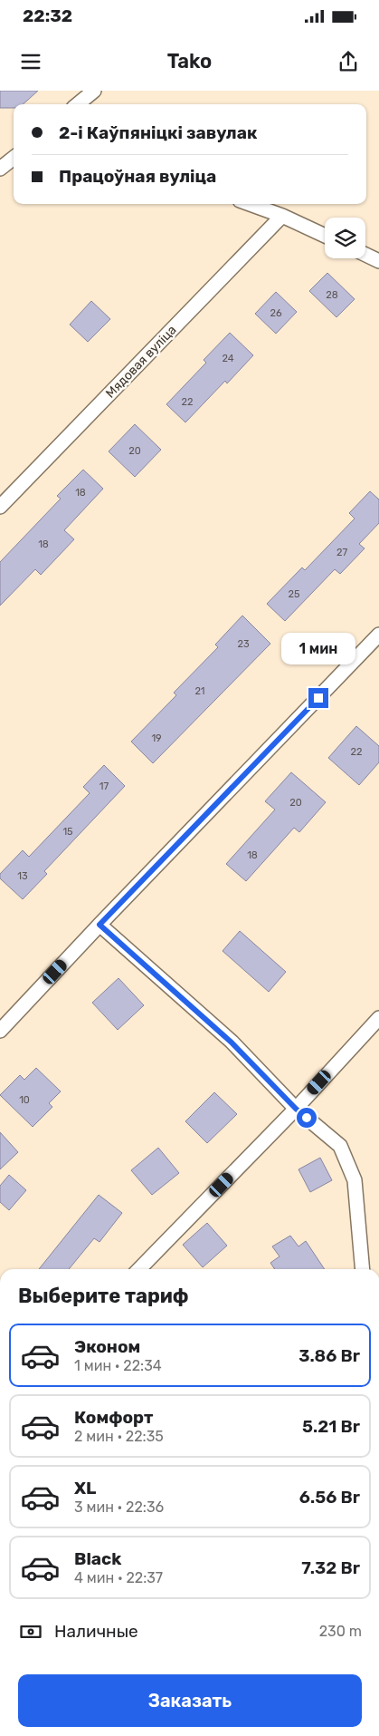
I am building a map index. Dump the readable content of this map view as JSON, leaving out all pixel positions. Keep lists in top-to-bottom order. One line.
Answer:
{"streets":{"street":["Мядовая вуліца"]},"house_numbers":["28","26","24","22","20","18","18","27","25","23","21","19","22","17","20","15","18","13","10"],"page":{"status":"22:32","header":"Tako","banner":["2-і Каўпяніцкі завулак","Працоўная вуліца"],"bubble":"1 мин","heading":"Выберите тариф","list":[{"name":"Эконом","note":"1 мин · 22:34","value":"3.86 Br"},{"name":"Комфорт","note":"2 мин · 22:35","value":"5.21 Br"},{"name":"XL","note":"3 мин · 22:36","value":"6.56 Br"},{"name":"Black","note":"4 мин · 22:37","value":"7.32 Br"}],"pay":["Наличные","230 m"],"buttons":"Заказать"}}
